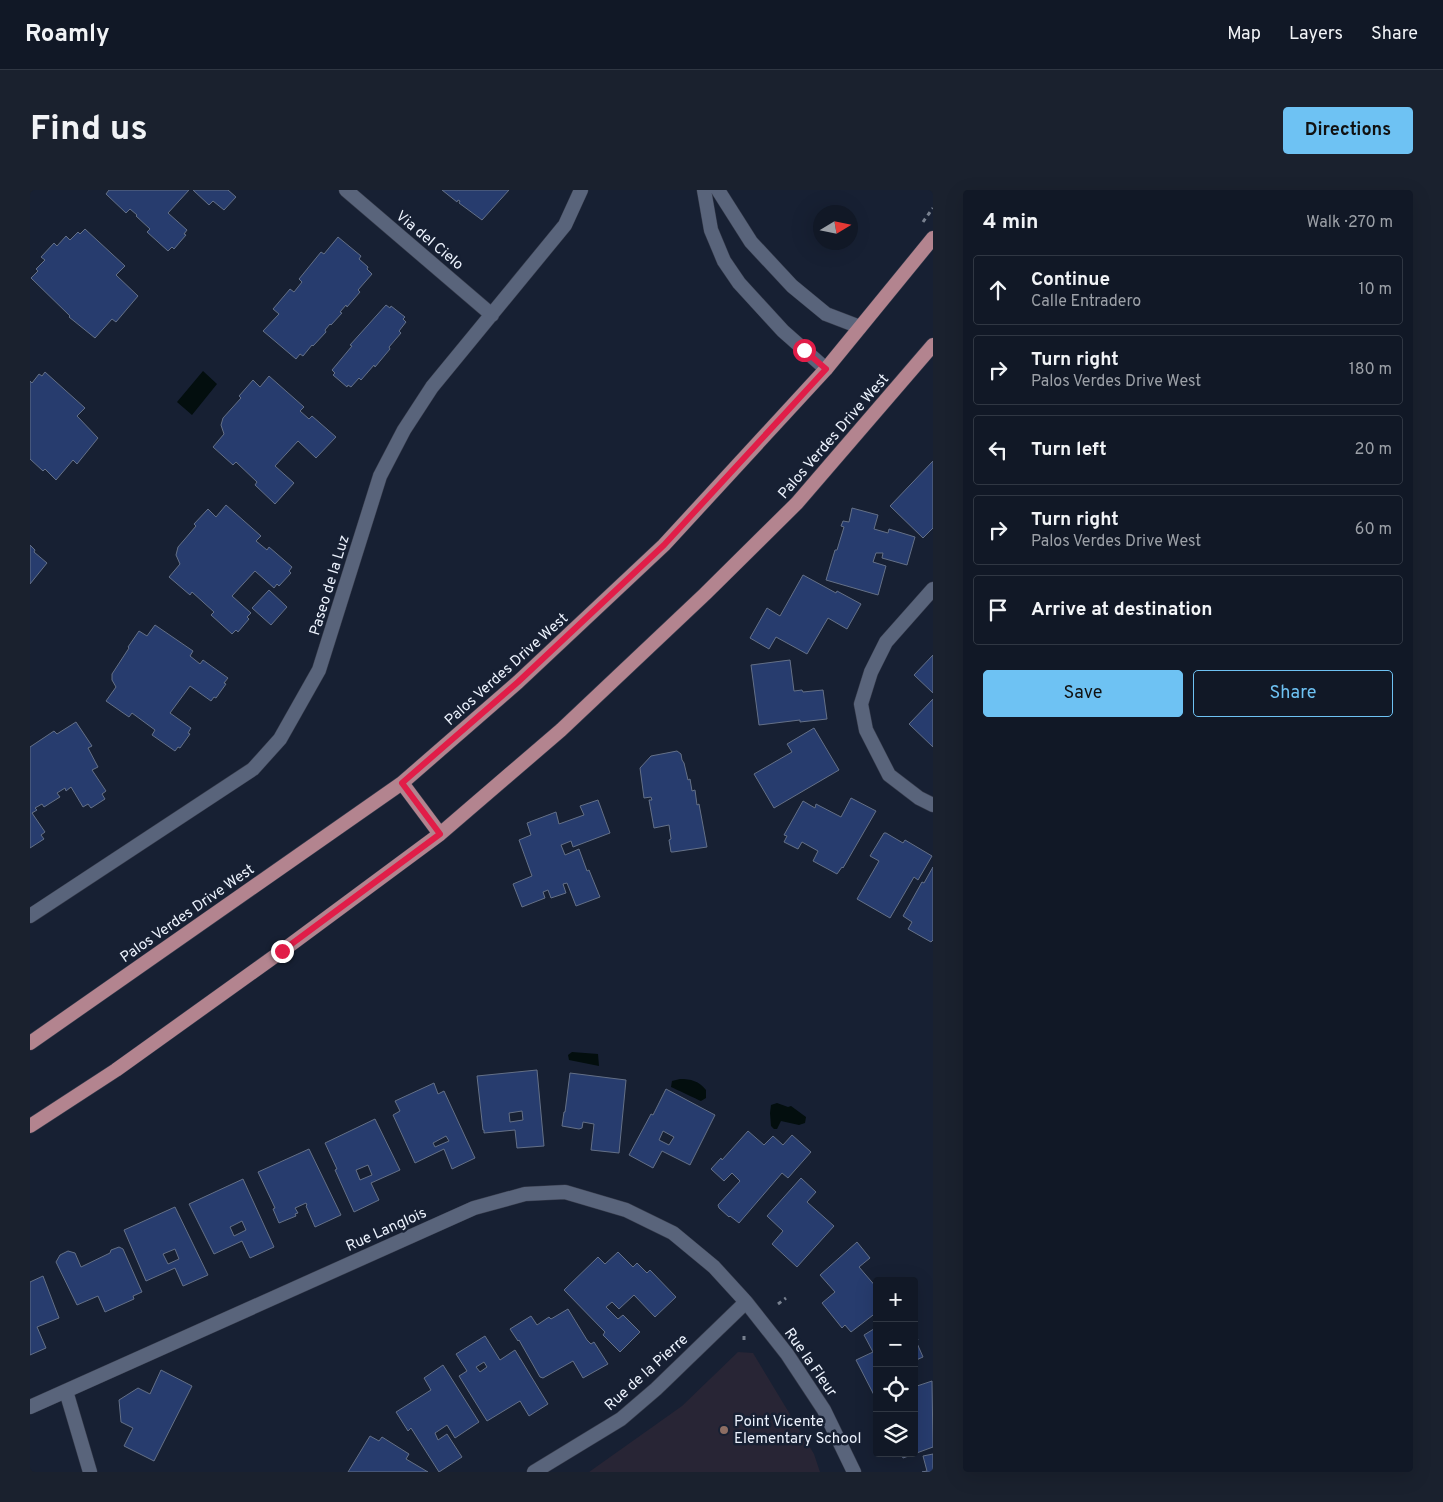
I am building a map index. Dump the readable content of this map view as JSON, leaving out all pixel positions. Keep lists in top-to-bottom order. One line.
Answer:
{"streets":{"main road":["Palos Verdes Drive West"],"street":["Via del Cielo","Paseo de la Luz","Rue Langlois","Rue la Fleur","Rue de la Pierre"]},"crossings":[["Via del Cielo","Paseo de la Luz"],["Rue Langlois","Rue la Fleur"],["Rue Langlois","Rue de la Pierre"],["Rue la Fleur","Rue de la Pierre"]],"places":["Point Vicente Elementary School"],"north":"right","page":{"header":"Roamly","nav":["Map","Layers","Share"],"buttons":["Directions",["Save","Share"]],"title":"Find us","heading":["4 min","Walk · 270 m"],"list":[["Continue","Calle Entradero","10 m"],["Turn right","Palos Verdes Drive West","180 m"],["Turn left","20 m"],["Turn right","Palos Verdes Drive West","60 m"],"Arrive at destination"],"map_buttons":["+","−"]}}
